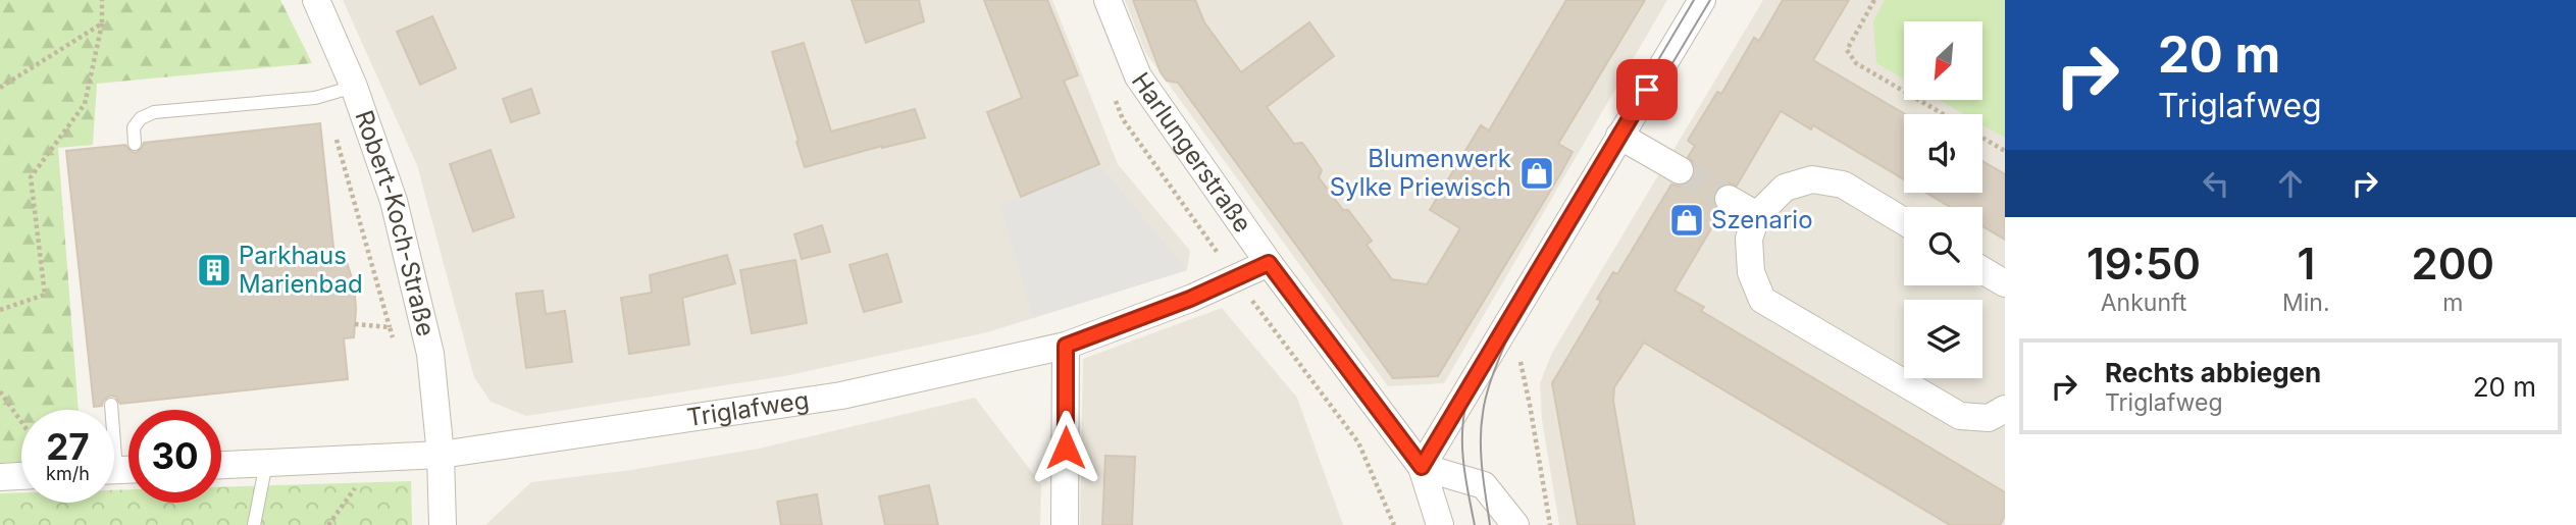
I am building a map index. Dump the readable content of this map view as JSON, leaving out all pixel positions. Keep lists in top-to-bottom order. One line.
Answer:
{"streets":{"street":["Harlungerstraße","Robert-Koch-Straße","Triglafweg"]},"crossings":[["Harlungerstraße","Triglafweg"],["Robert-Koch-Straße","Triglafweg"]],"places":{"shop":["Blumenwerk Sylke Priewisch","Szenario"],"building":["Parkhaus Marienbad"]},"north":"bottom left","page":{"turn":["20 m","Triglafweg"],"eta":["19:50","Ankunft","1","Min.","200","m"],"list":[{"name":"Rechts abbiegen","note":"Triglafweg","value":"20 m"}],"speed":"27 km/h","limit":"30"}}
